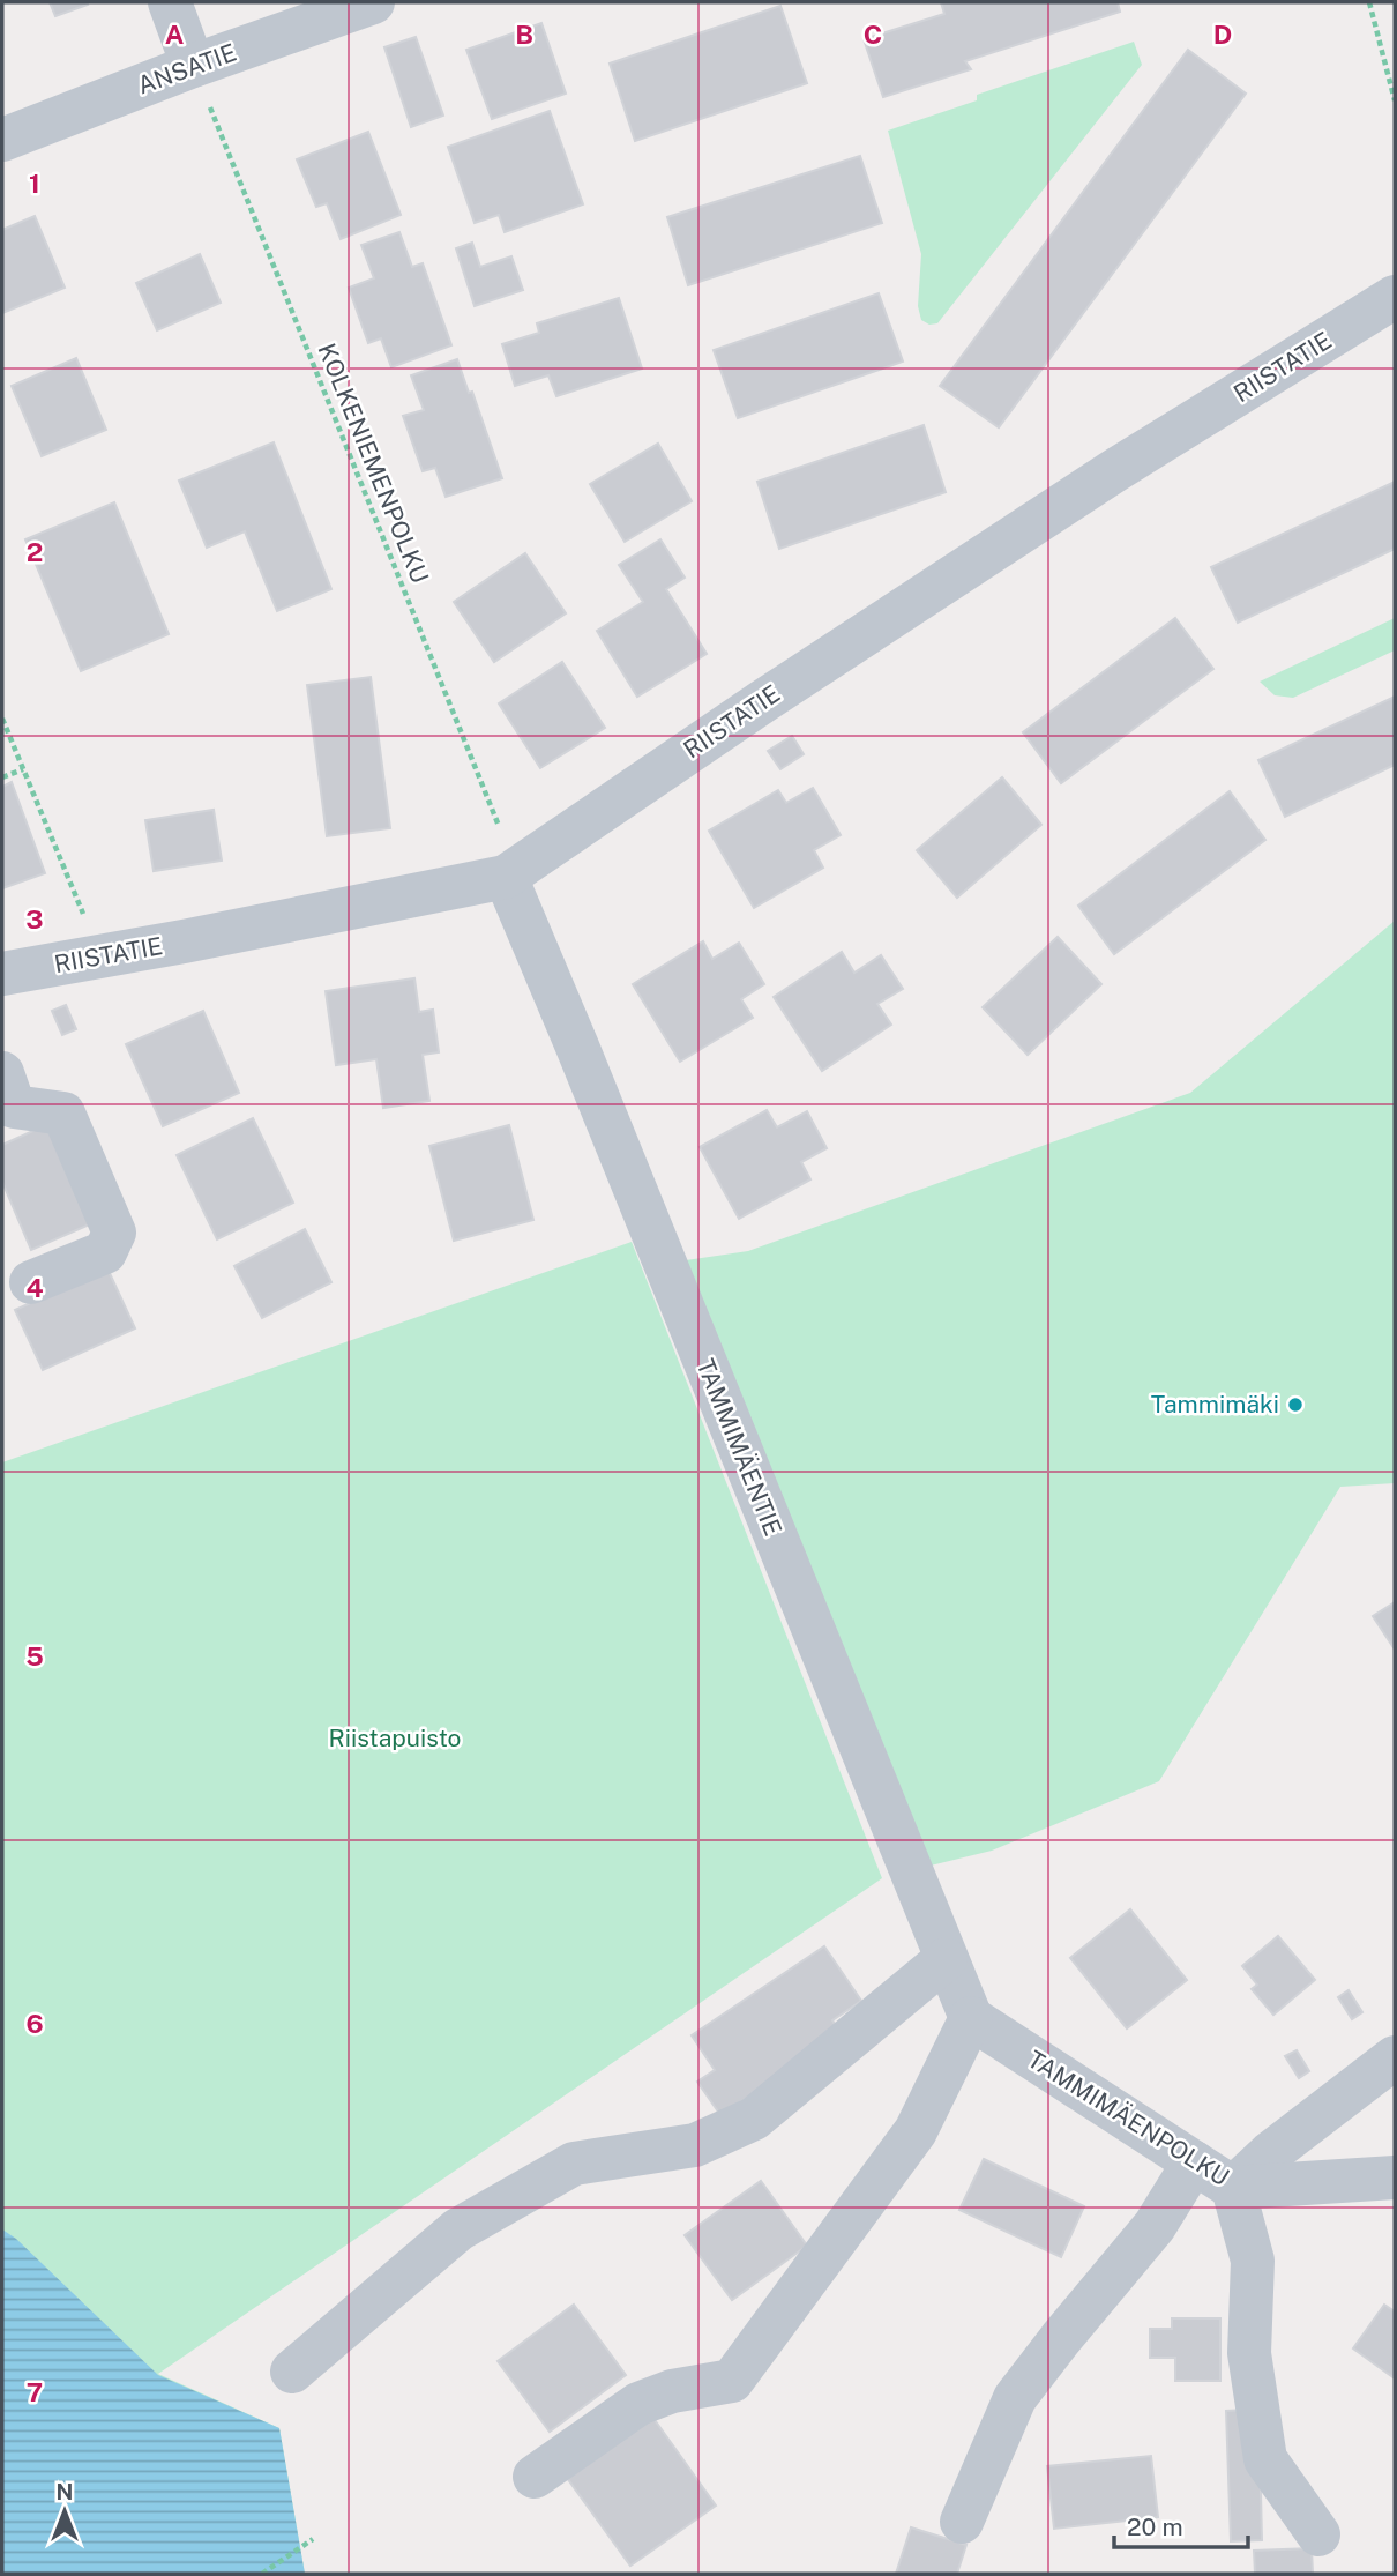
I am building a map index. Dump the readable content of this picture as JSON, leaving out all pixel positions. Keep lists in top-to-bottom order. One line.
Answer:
{"streets":{"street":["ANSATIE","RIISTATIE","TAMMIMÄENTIE","TAMMIMÄENPOLKU"],"path":["KOLKENIEMENPOLKU"]},"crossings":[["ANSATIE","KOLKENIEMENPOLKU"],["RIISTATIE","KOLKENIEMENPOLKU"],["RIISTATIE","TAMMIMÄENTIE"],["KOLKENIEMENPOLKU","TAMMIMÄENTIE"],["TAMMIMÄENTIE","TAMMIMÄENPOLKU"]],"parks":["Riistapuisto"],"places":["Tammimäki"],"scale_bar":"20 m","north":"top","grid":{"columns":["A","B","C","D"],"rows":["1","2","3","4","5","6","7"]}}
